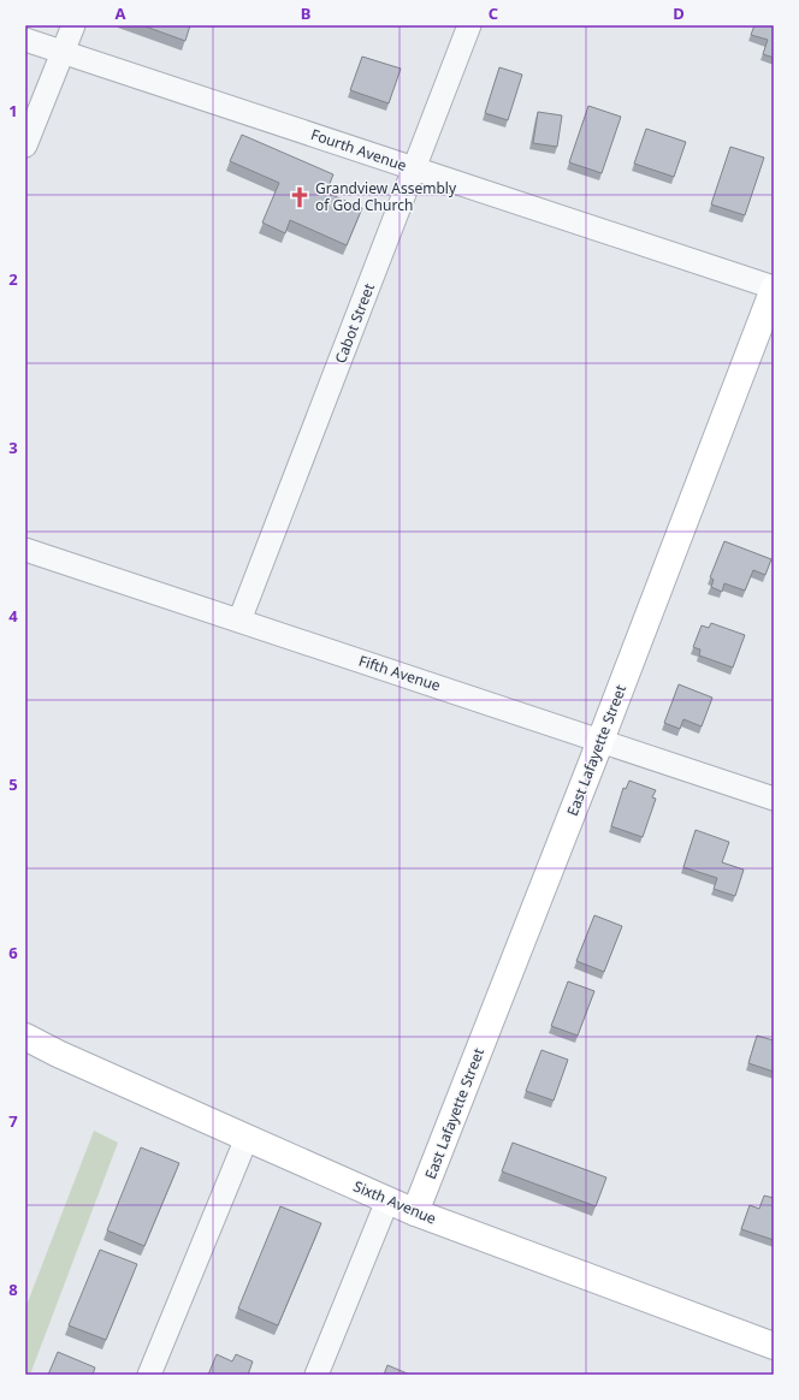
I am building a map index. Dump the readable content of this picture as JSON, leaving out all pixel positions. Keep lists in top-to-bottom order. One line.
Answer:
{"streets":{"street":["Fourth Avenue","Cabot Street","Fifth Avenue","East Lafayette Street","Sixth Avenue"]},"crossings":[["Fourth Avenue","Cabot Street"],["Fourth Avenue","East Lafayette Street"],["Cabot Street","Fifth Avenue"],["Fifth Avenue","East Lafayette Street"],["East Lafayette Street","Sixth Avenue"]],"places":{"church":["Grandview Assembly of God Church"]},"grid":{"columns":["A","B","C","D"],"rows":["1","2","3","4","5","6","7","8"]}}
